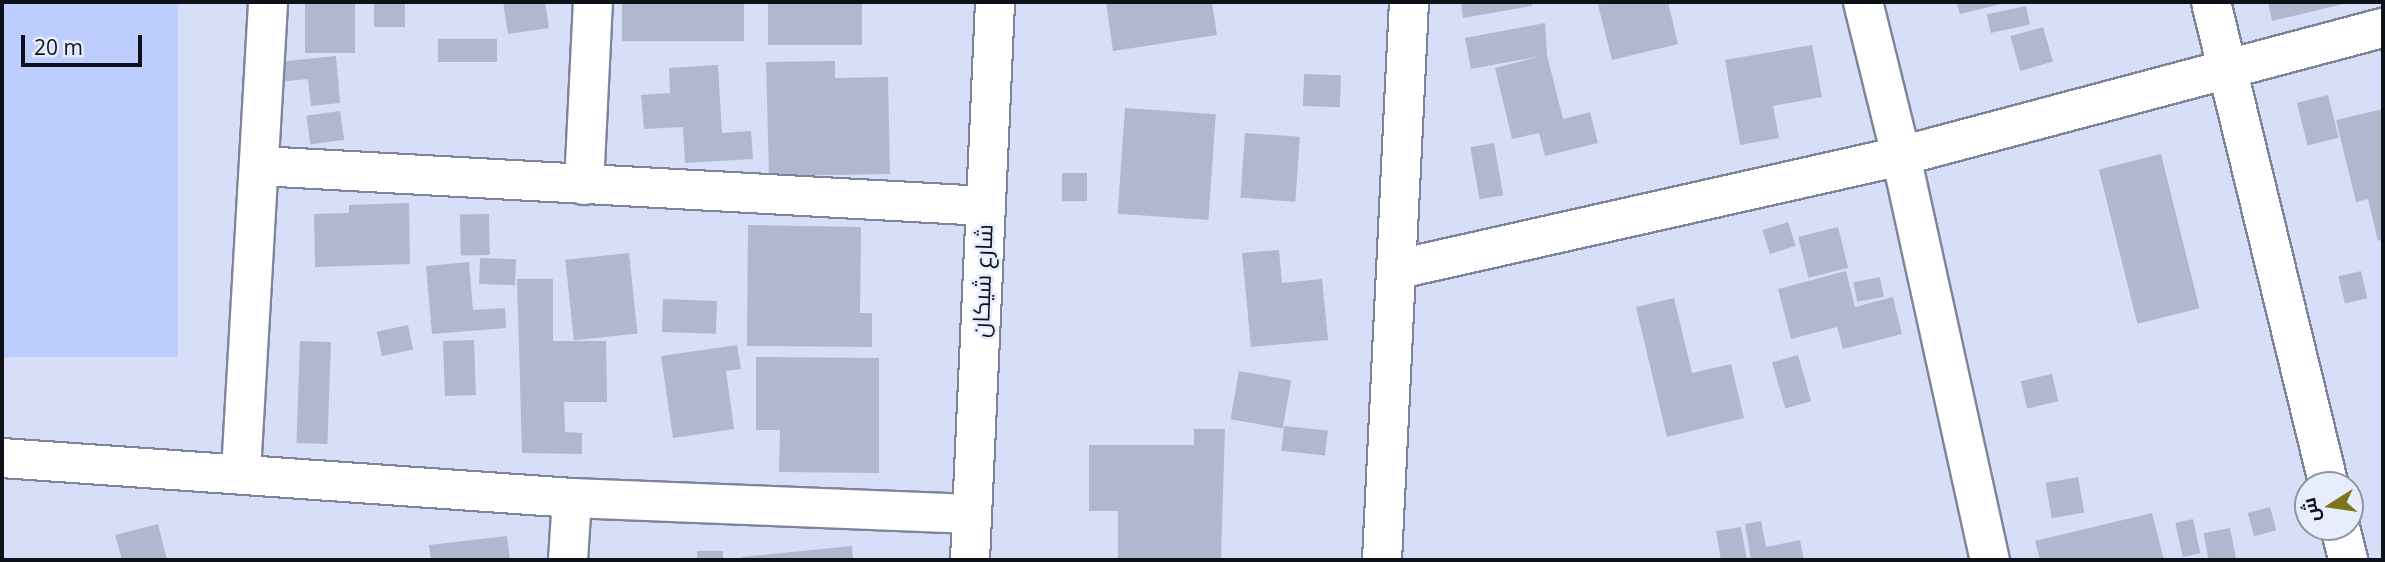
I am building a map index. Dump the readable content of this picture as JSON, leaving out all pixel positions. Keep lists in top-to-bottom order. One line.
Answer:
{"streets":{"street":["شارع شيكان"]},"scale_bar":"20 m","north":"left"}
